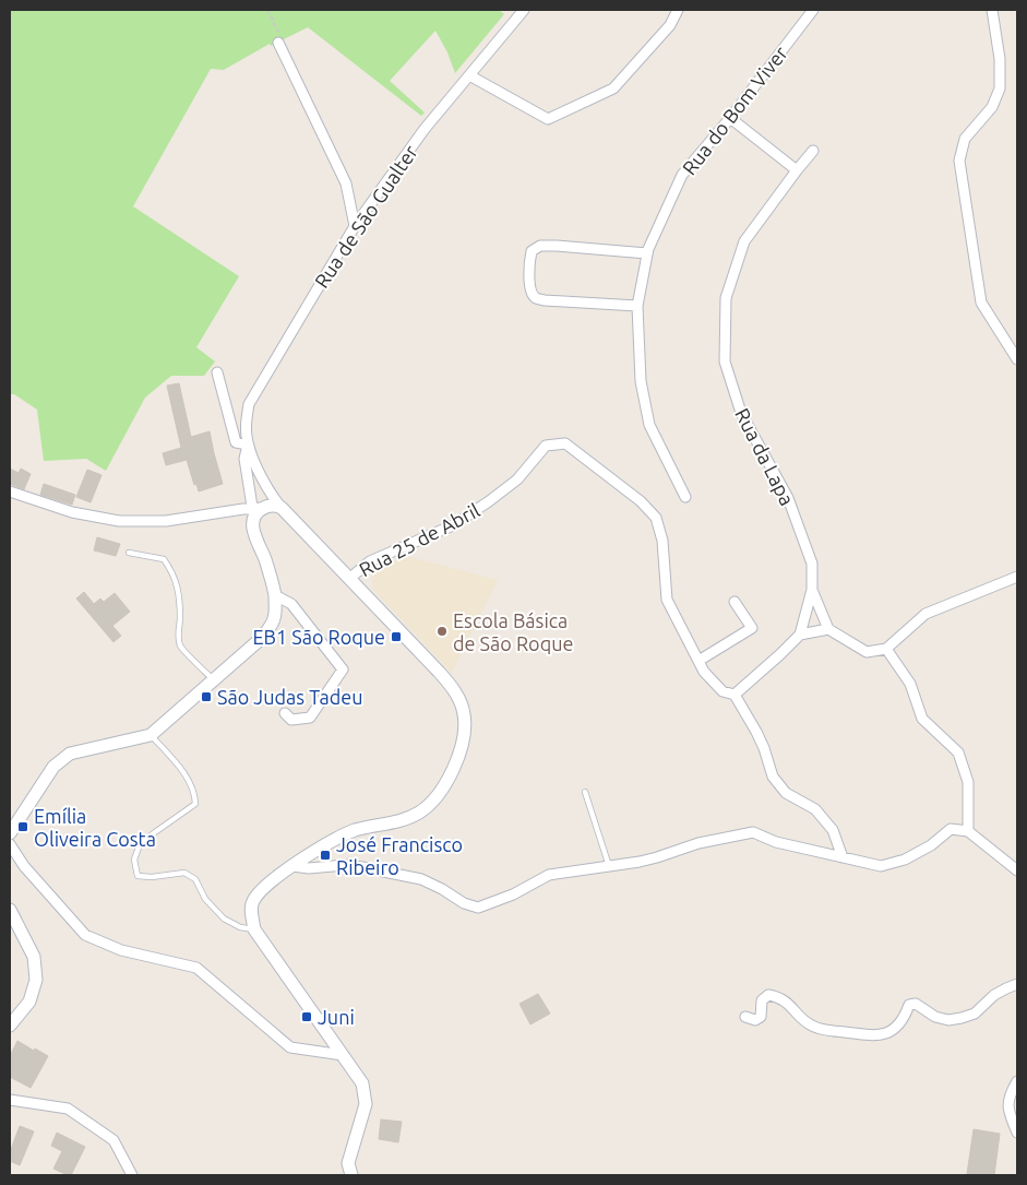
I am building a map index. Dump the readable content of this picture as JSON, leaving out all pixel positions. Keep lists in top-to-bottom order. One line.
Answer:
{"streets":{"street":["Rua do Bom Viver","Rua de São Gualter","Rua da Lapa","Rua 25 de Abril"]},"places":{"other":["Escola Básica de São Roque"],"transit":["EB1 São Roque","São Judas Tadeu","Emília Oliveira Costa","José Francisco Ribeiro","Juni"]}}
